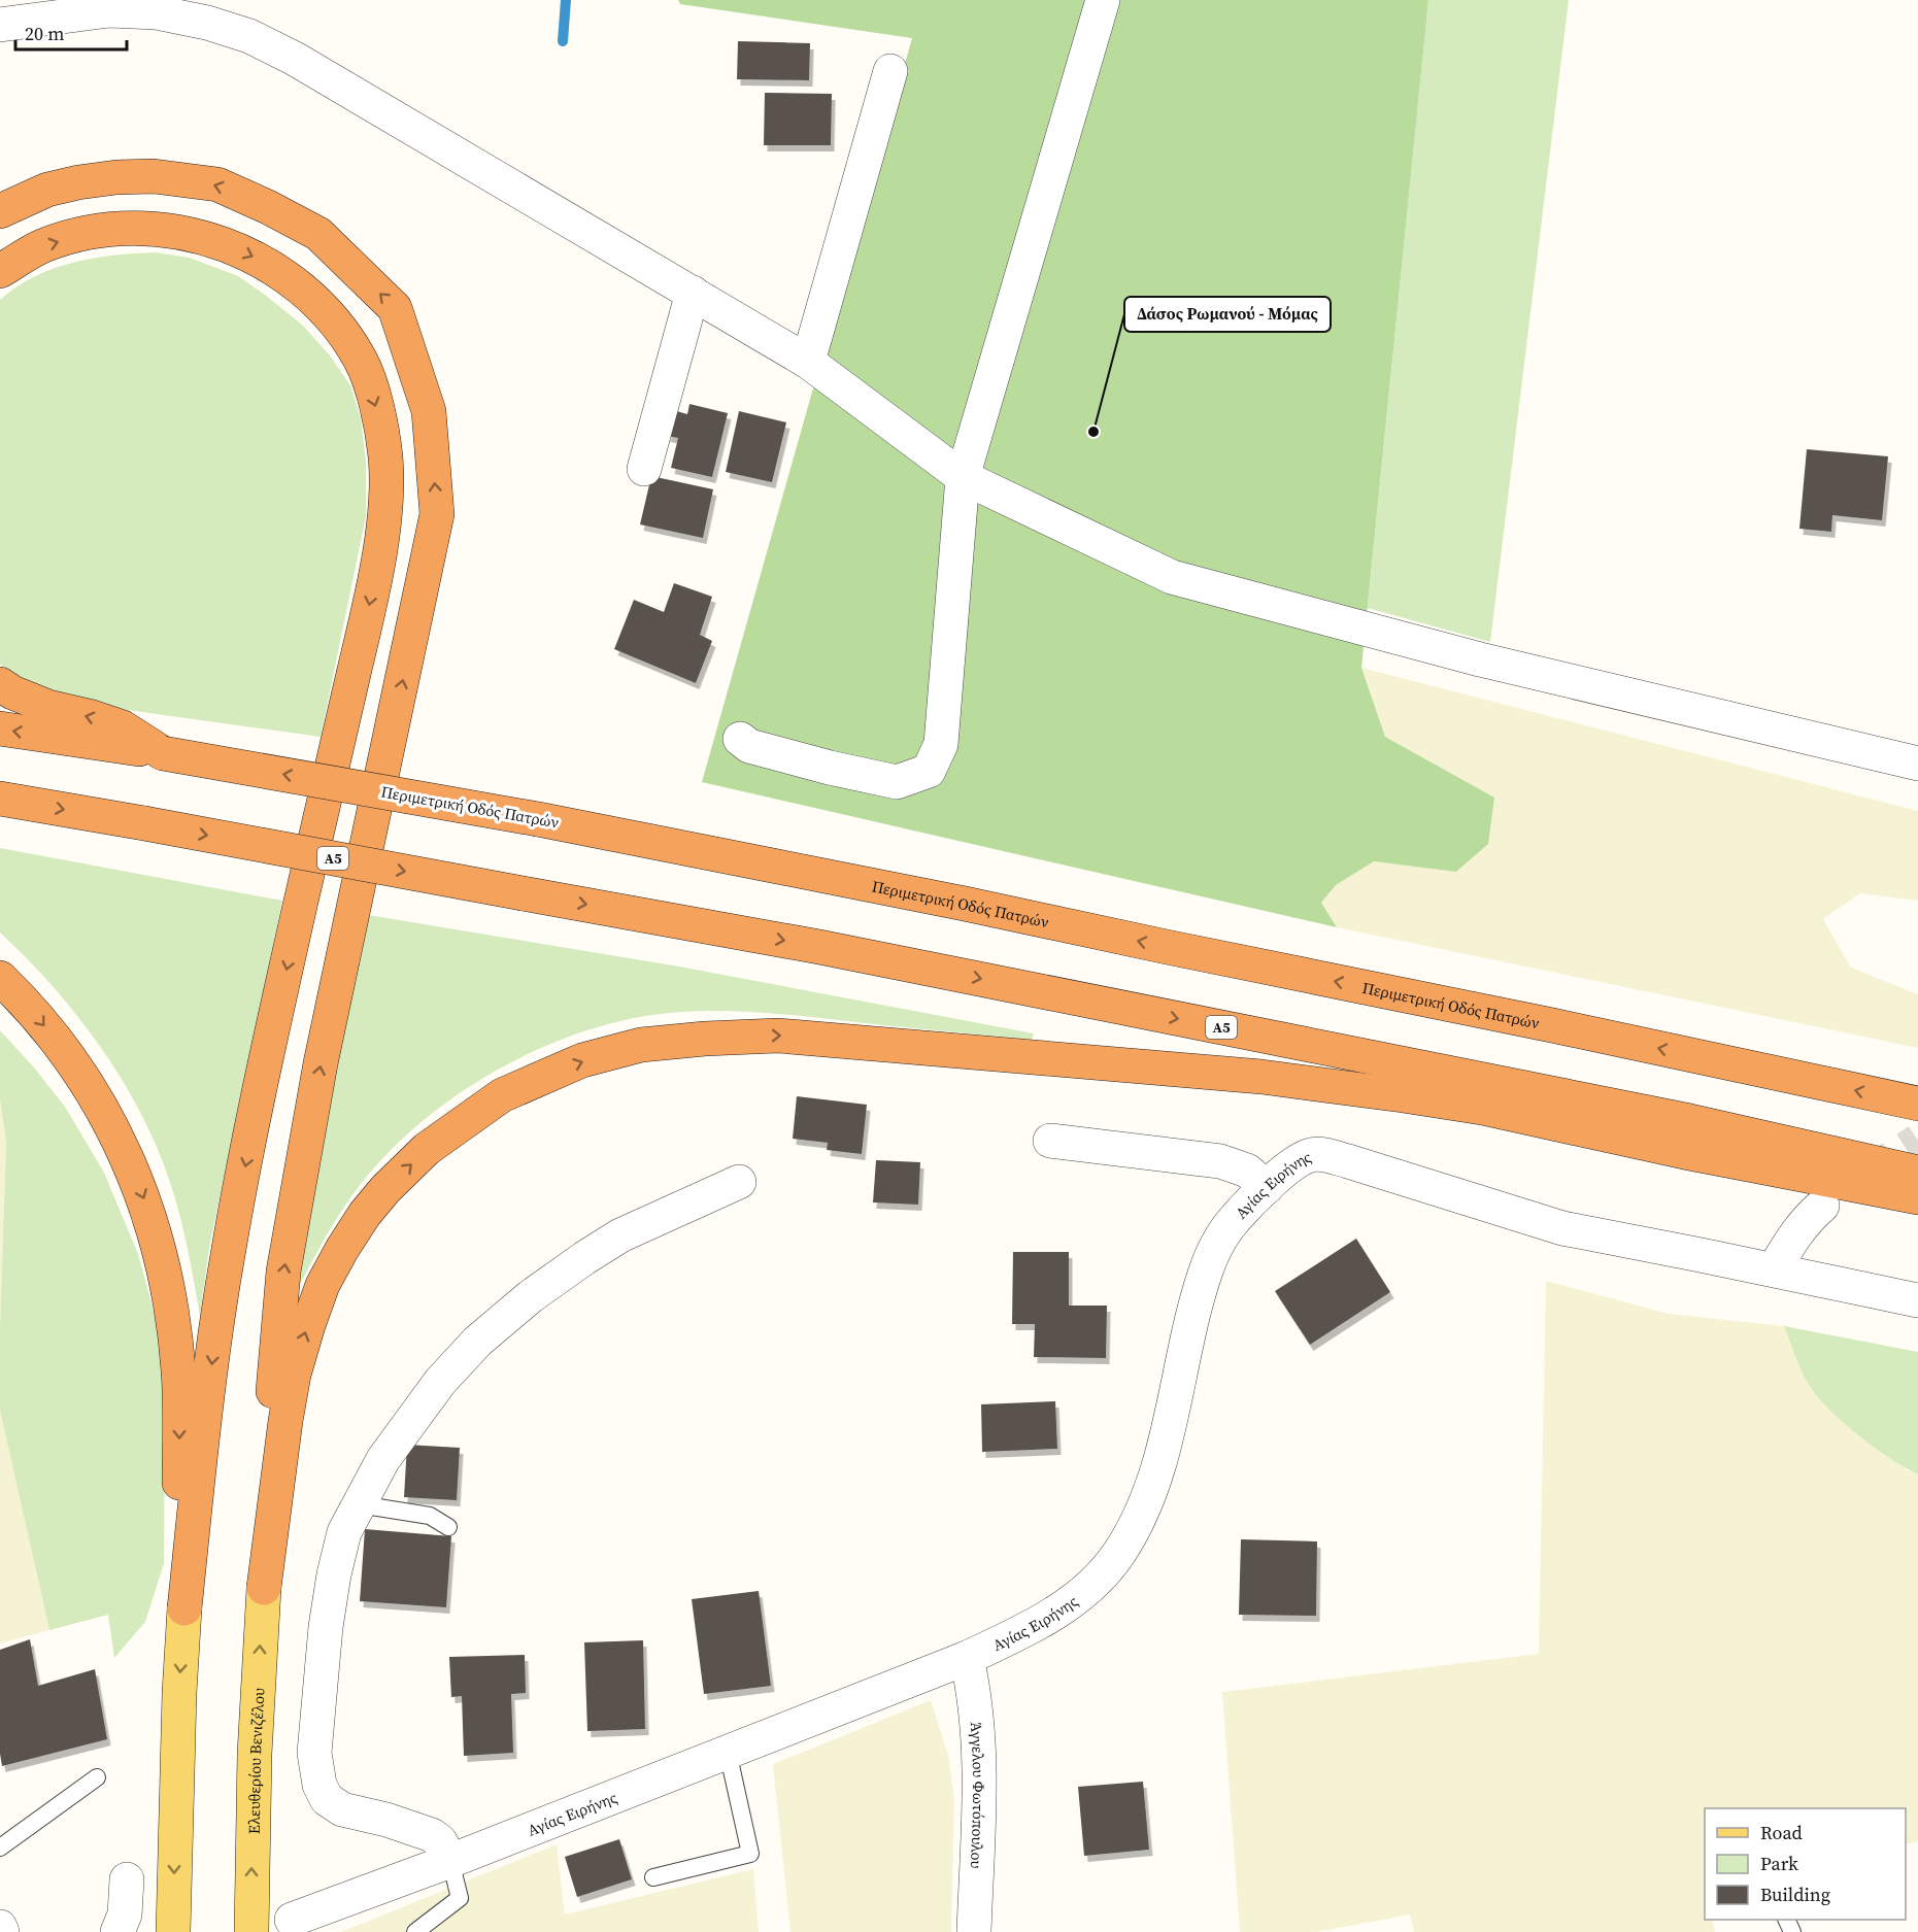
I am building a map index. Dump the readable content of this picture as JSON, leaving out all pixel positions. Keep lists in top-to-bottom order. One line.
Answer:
{"streets":{"highway":["Περιμετρική Οδός Πατρών","Α5"],"main road":["Ελευθερίου Βενιζέλου"],"street":["Αγίας Ειρήνης","Άγγελου Φωτόπουλου"]},"crossings":[["Αγίας Ειρήνης","Άγγελου Φωτόπουλου"]],"places":["Δάσος Ρωμανού - Μόμας"],"legend":["Road","Park","Building"],"scale_bar":"20 m"}
